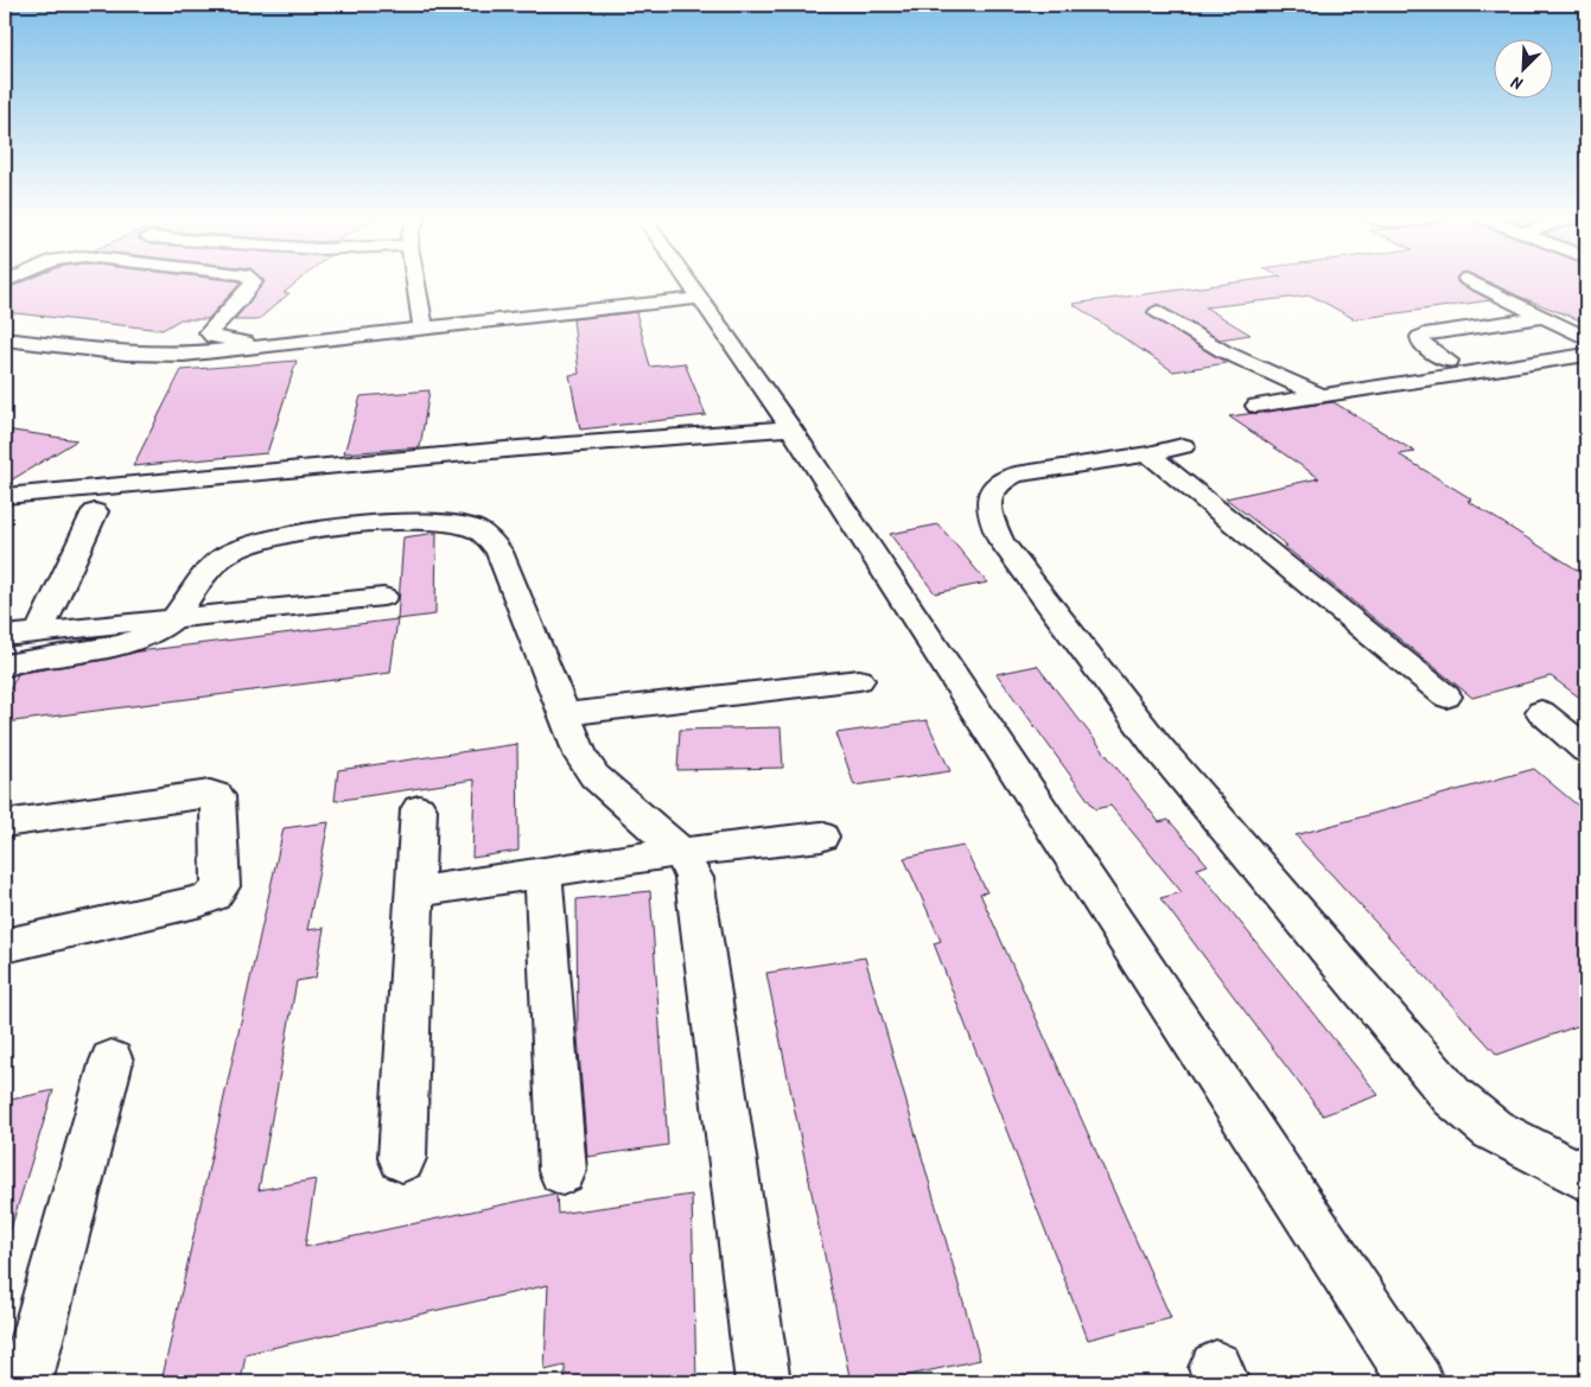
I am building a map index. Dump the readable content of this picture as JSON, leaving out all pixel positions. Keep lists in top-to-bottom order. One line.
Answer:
{"north":"bottom left"}
